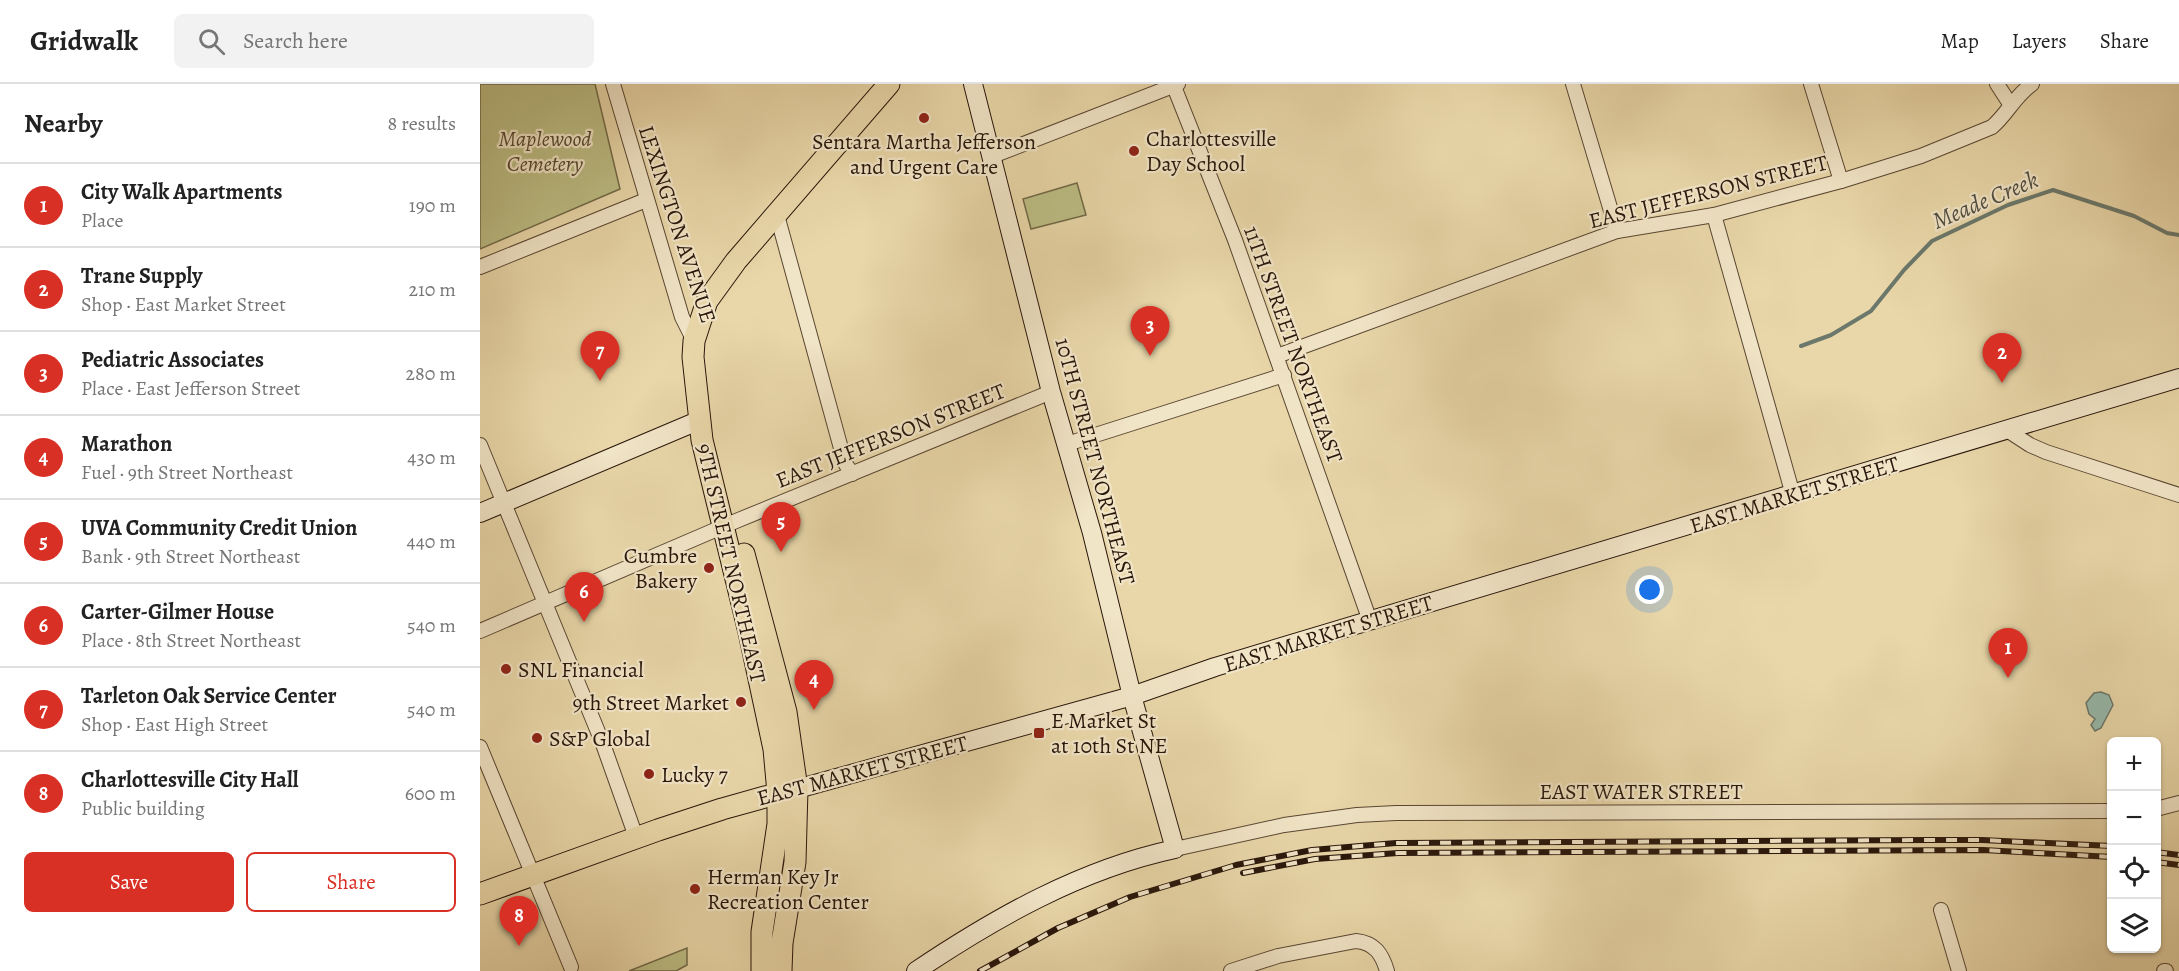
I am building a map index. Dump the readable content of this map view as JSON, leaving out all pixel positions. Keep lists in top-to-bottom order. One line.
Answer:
{"streets":{"main road":["10TH STREET NORTHEAST","EAST MARKET STREET","9TH STREET NORTHEAST"],"street":["EAST JEFFERSON STREET","LEXINGTON AVENUE","11TH STREET NORTHEAST","EAST WATER STREET"]},"crossings":[["EAST JEFFERSON STREET","11TH STREET NORTHEAST"],["EAST JEFFERSON STREET","10TH STREET NORTHEAST"],["EAST JEFFERSON STREET","9TH STREET NORTHEAST"],["LEXINGTON AVENUE","9TH STREET NORTHEAST"],["11TH STREET NORTHEAST","EAST MARKET STREET"],["10TH STREET NORTHEAST","EAST MARKET STREET"],["10TH STREET NORTHEAST","EAST WATER STREET"],["EAST MARKET STREET","9TH STREET NORTHEAST"]],"water":["Meade Creek"],"parks":["Maplewood Cemetery"],"places":{"other":["Sentara Martha Jefferson and Urgent Care","Charlottesville Day School","Cumbre Bakery","SNL Financial","9th Street Market","S&P Global","Lucky 7","Herman Key Jr Recreation Center"],"transit":["E Market St at 10th St NE"]},"page":{"header":"Gridwalk","search":"Search here","nav":["Map","Layers","Share"],"heading":["Nearby","8 results"],"list":[{"mark":"1","name":"City Walk Apartments","note":"Place","value":"190 m"},{"mark":"2","name":"Trane Supply","note":"Shop · East Market Street","value":"210 m"},{"mark":"3","name":"Pediatric Associates","note":"Place · East Jefferson Street","value":"280 m"},{"mark":"4","name":"Marathon","note":"Fuel · 9th Street Northeast","value":"430 m"},{"mark":"5","name":"UVA Community Credit Union","note":"Bank · 9th Street Northeast","value":"440 m"},{"mark":"6","name":"Carter-Gilmer House","note":"Place · 8th Street Northeast","value":"540 m"},{"mark":"7","name":"Tarleton Oak Service Center","note":"Shop · East High Street","value":"540 m"},{"mark":"8","name":"Charlottesville City Hall","note":"Public building","value":"600 m"}],"pins":["3","7","2","5","6","1","4","8"],"map_buttons":["+","−"],"buttons":["Save","Share"]}}
